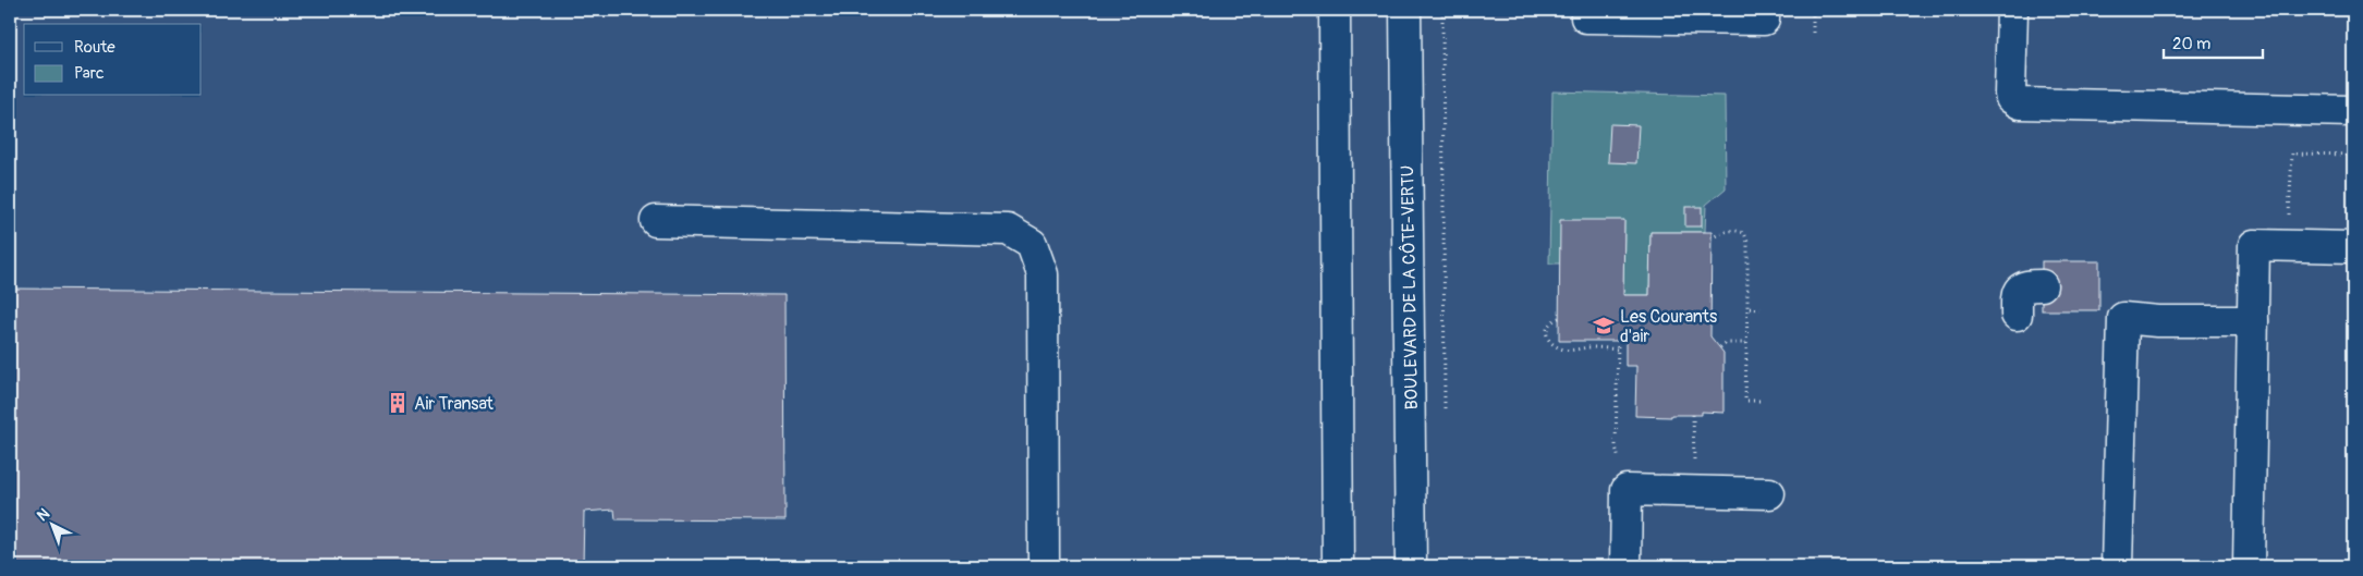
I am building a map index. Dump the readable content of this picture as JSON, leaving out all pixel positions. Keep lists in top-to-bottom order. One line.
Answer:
{"streets":{"street":["BOULEVARD DE LA CÔTE-VERTU"]},"places":{"school or university":["Les Courants d'air"],"building":["Air Transat"]},"legend":["Route","Parc"],"scale_bar":"20 m","north":"top left"}
